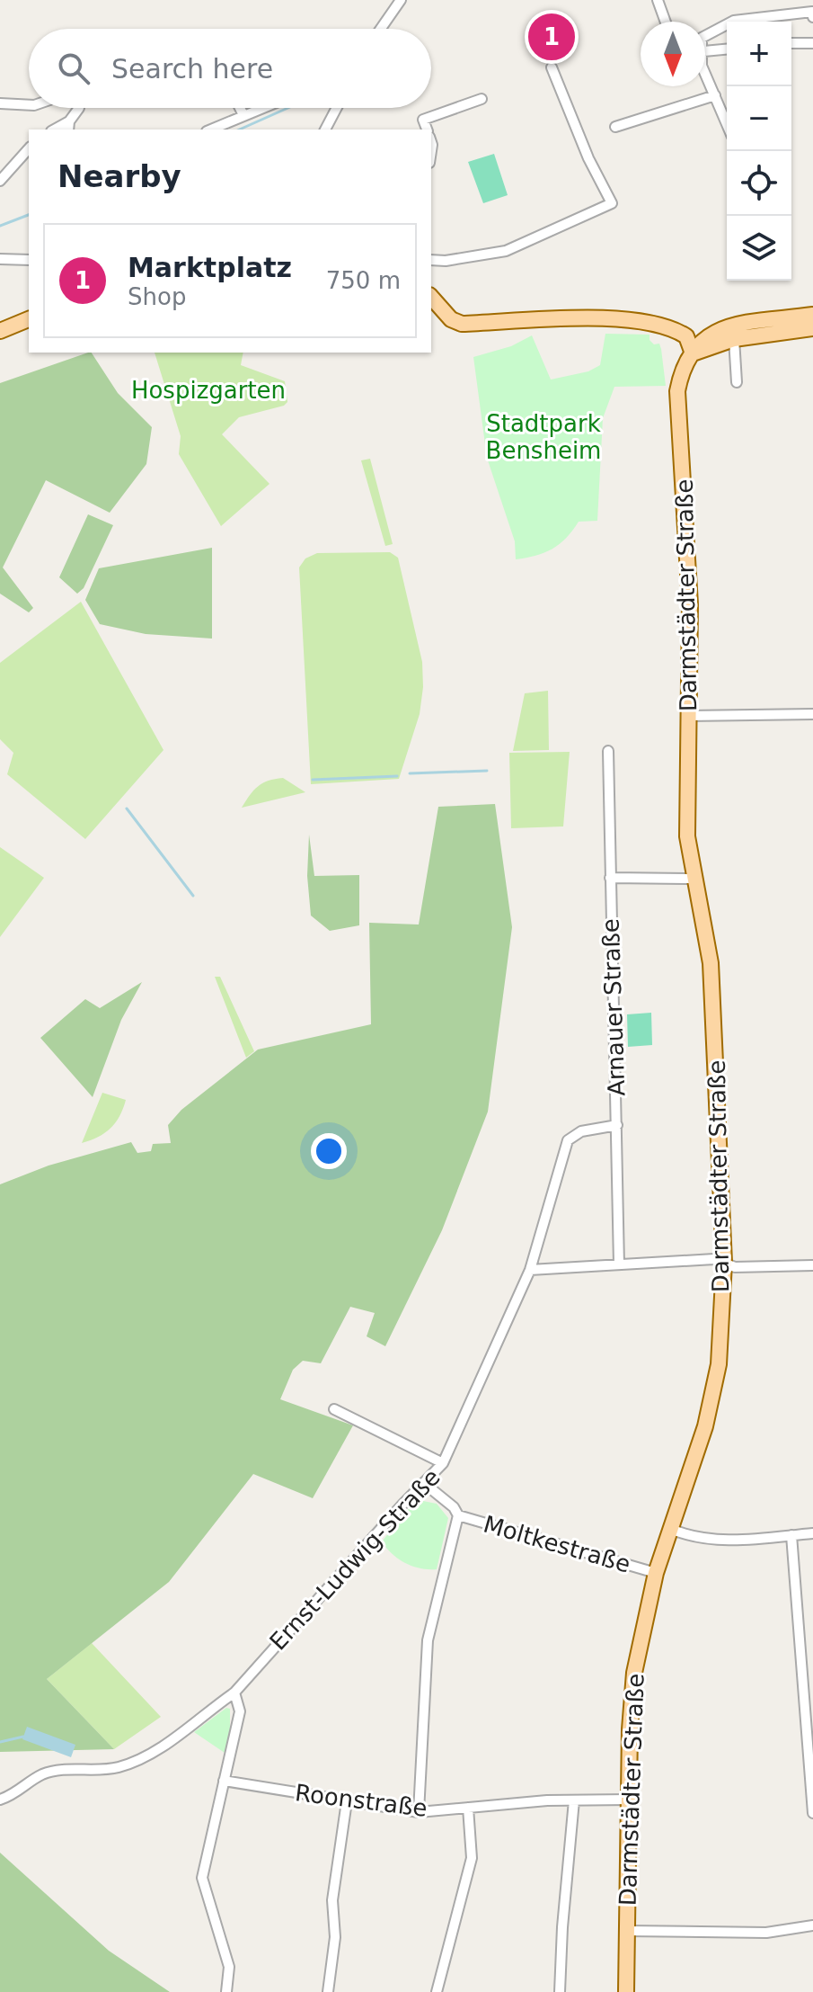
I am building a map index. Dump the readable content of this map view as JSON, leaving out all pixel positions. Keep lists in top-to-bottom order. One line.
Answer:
{"streets":{"main road":["Darmstädter Straße"],"street":["Arnauer Straße","Moltkestraße","Ernst-Ludwig-Straße","Roonstraße"]},"crossings":[["Darmstädter Straße","Moltkestraße"],["Darmstädter Straße","Roonstraße"],["Arnauer Straße","Ernst-Ludwig-Straße"]],"parks":["Hospizgarten","Stadtpark Bensheim"],"north":"bottom","page":{"pins":"1","map_buttons":["+","−"],"search":"Search here","heading":"Nearby","list":[{"mark":"1","name":"Marktplatz","note":"Shop","value":"750 m"}]}}
